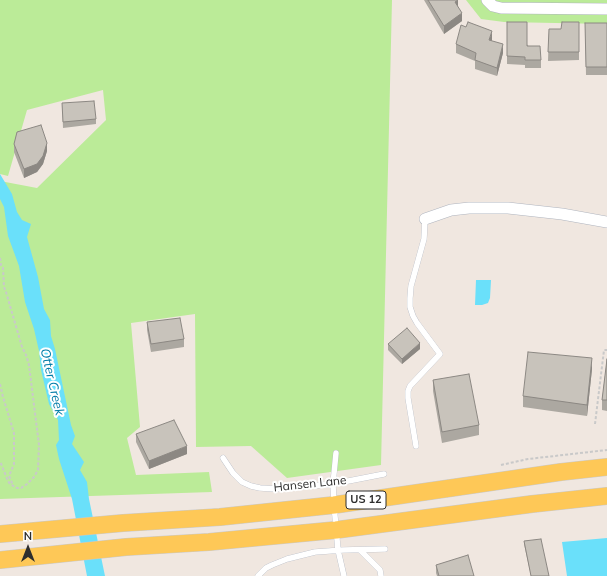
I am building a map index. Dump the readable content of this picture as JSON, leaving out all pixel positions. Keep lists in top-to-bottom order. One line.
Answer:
{"streets":{"main road":["US 12"],"lane":["Hansen Lane"]},"water":["Otter Creek"],"north":"top"}
